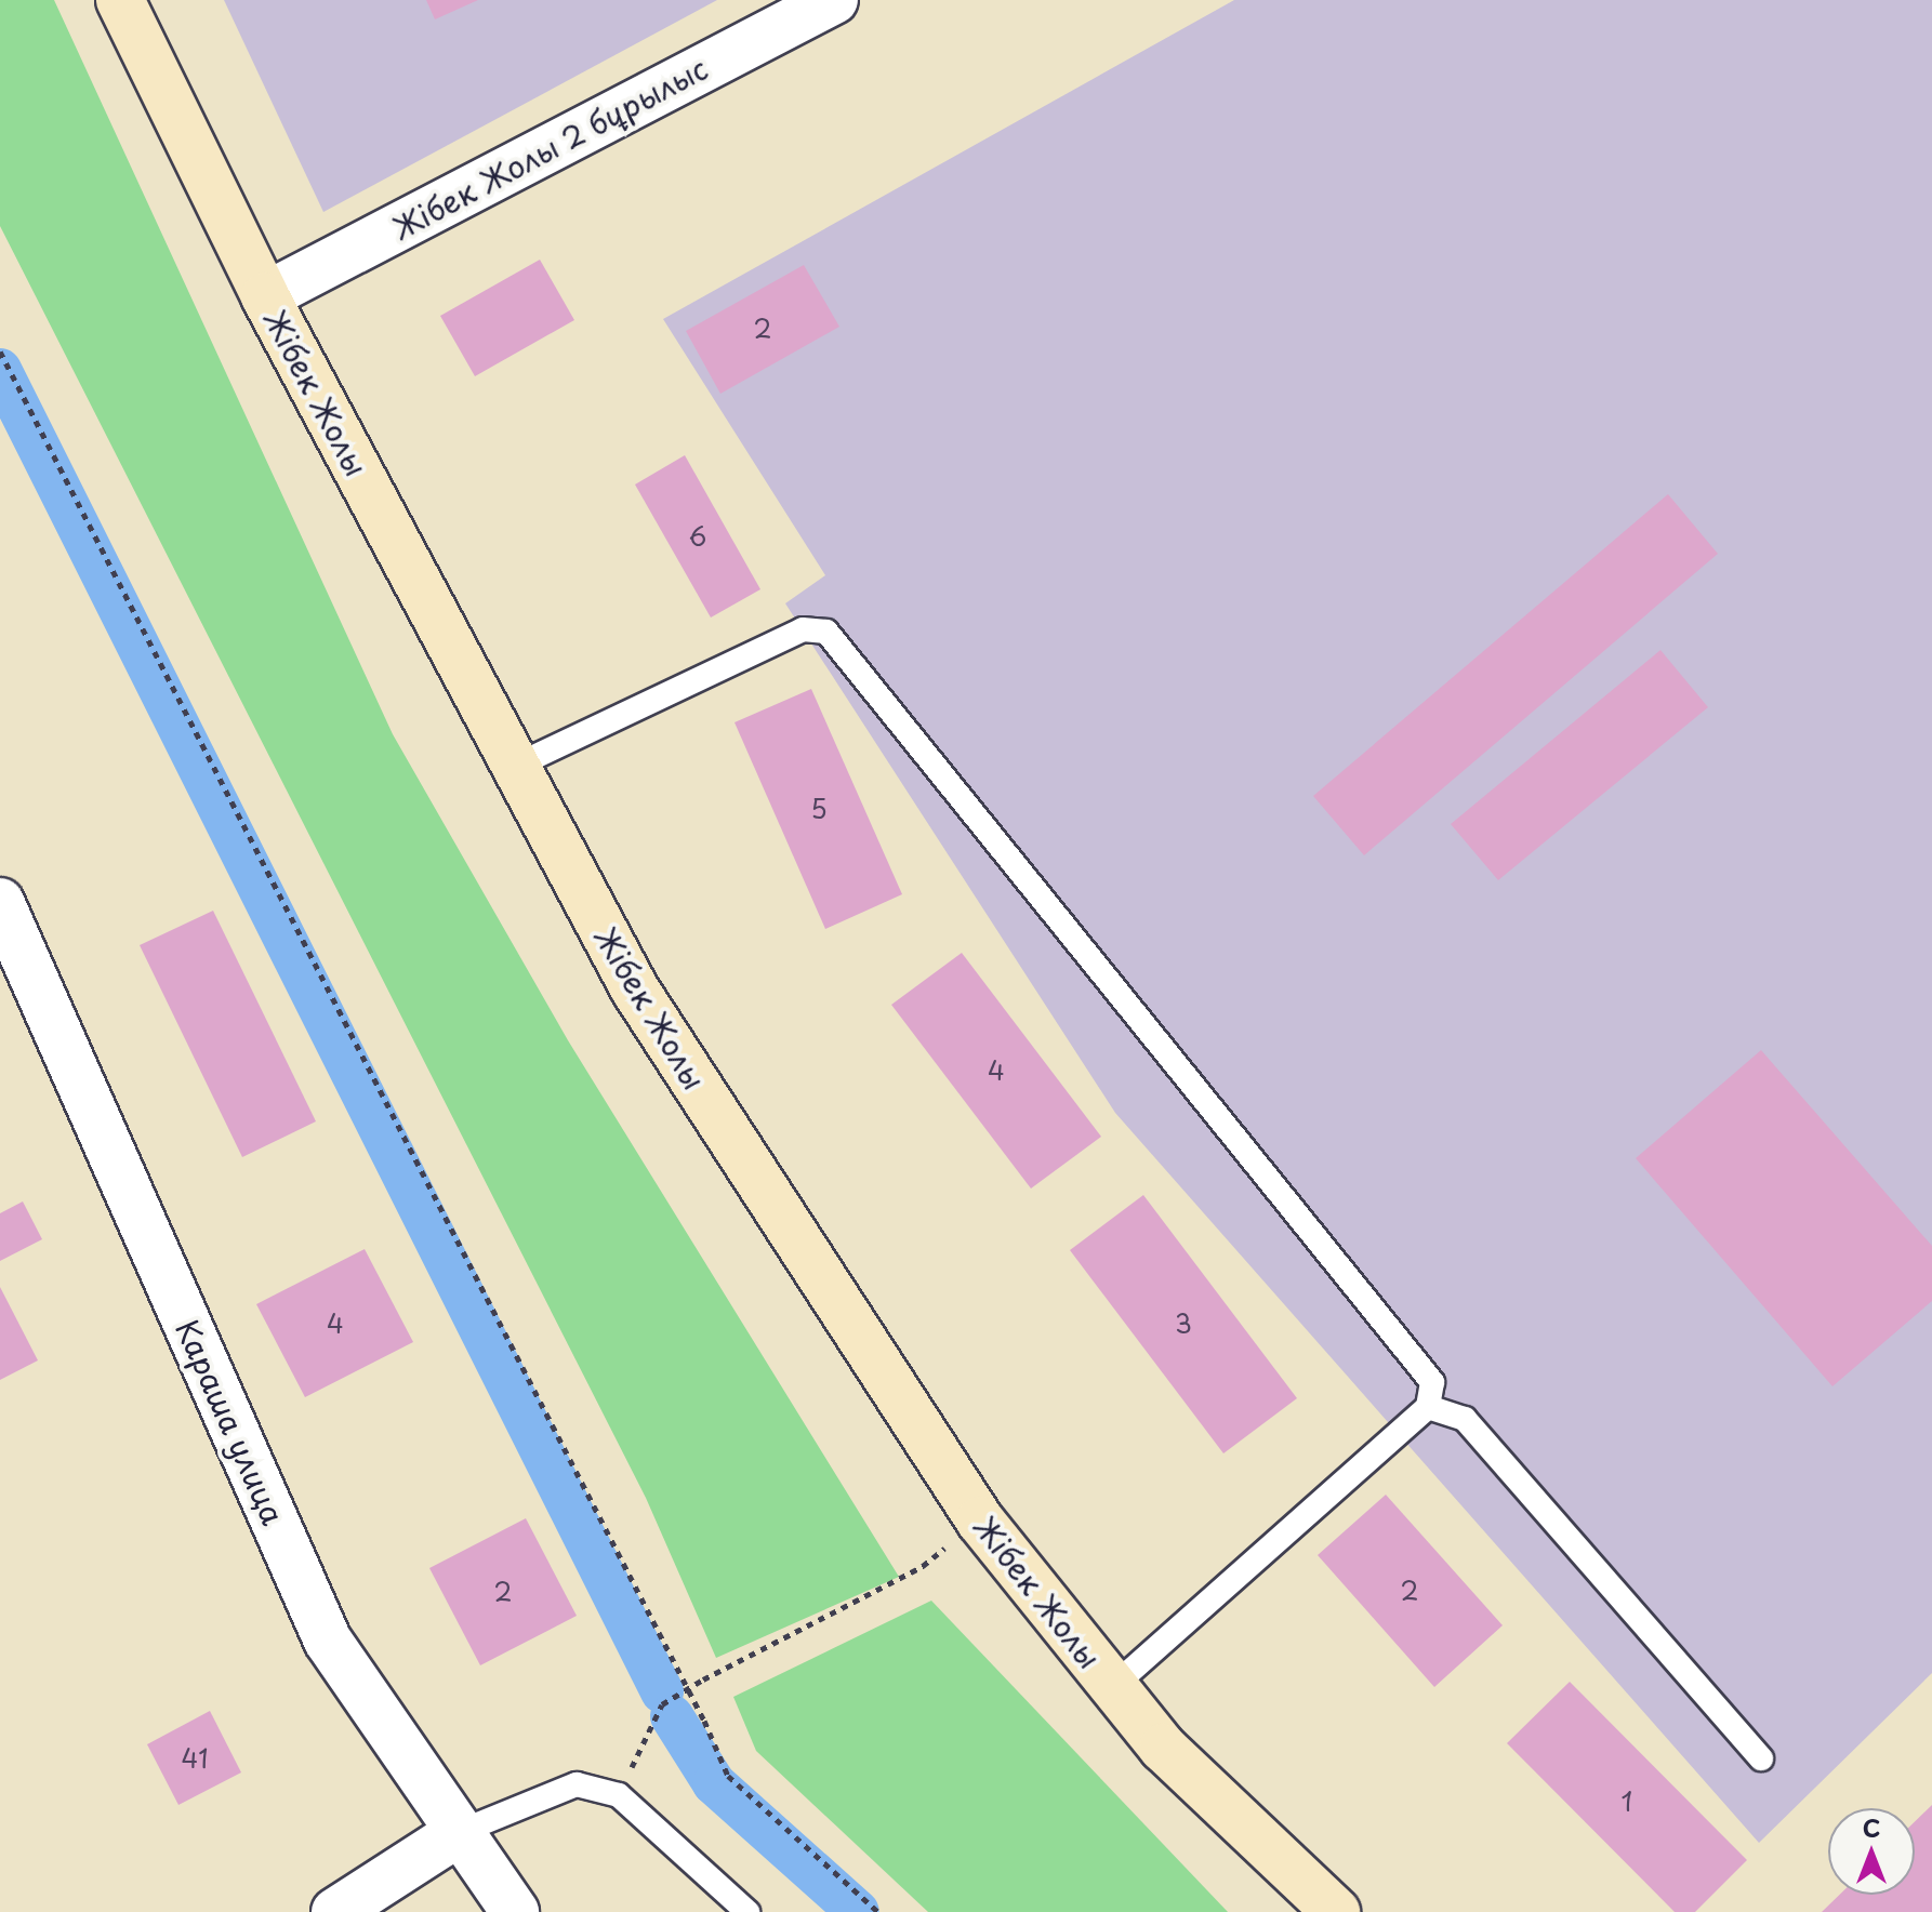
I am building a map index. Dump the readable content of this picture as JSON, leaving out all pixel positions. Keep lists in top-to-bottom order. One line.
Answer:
{"streets":{"main road":["Жібек Жолы"],"street":["Жібек Жолы 2 бұрылыс","Караша улица"]},"crossings":[["Жібек Жолы 2 бұрылыс","Жібек Жолы"]],"house_numbers":["2","6","5","4","4","3","2","2","41","1"],"north":"top"}
